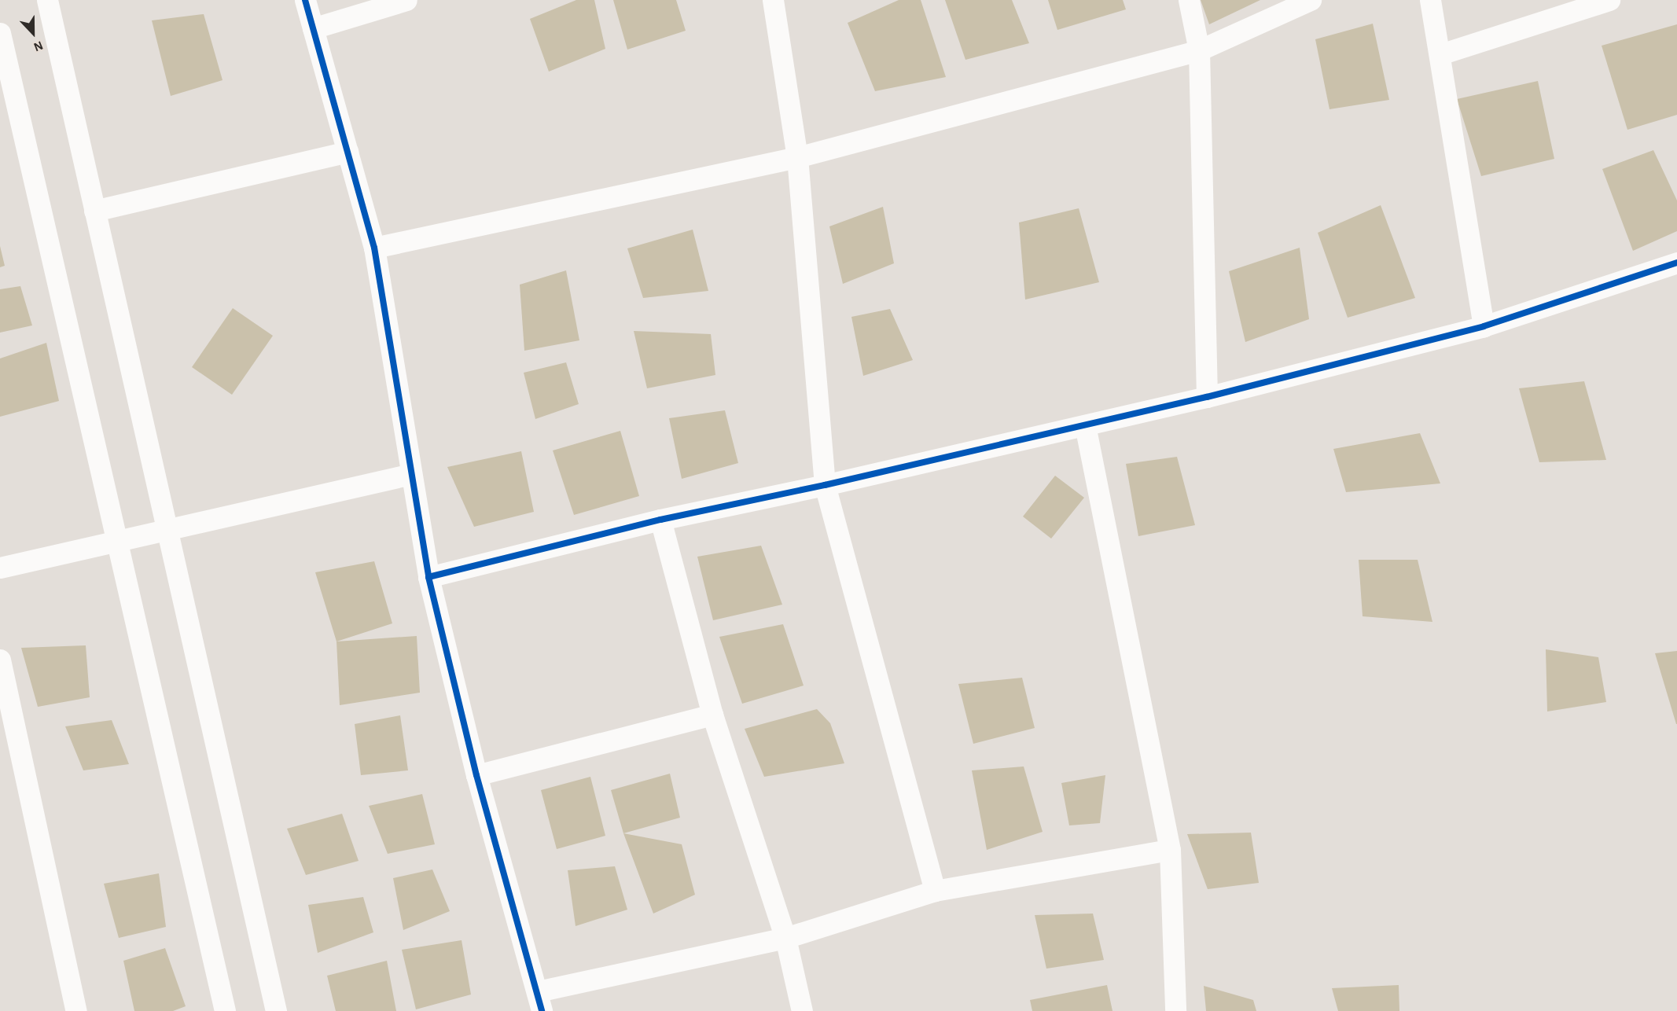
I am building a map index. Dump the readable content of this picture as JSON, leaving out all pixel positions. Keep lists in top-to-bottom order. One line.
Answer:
{"north":"bottom"}
